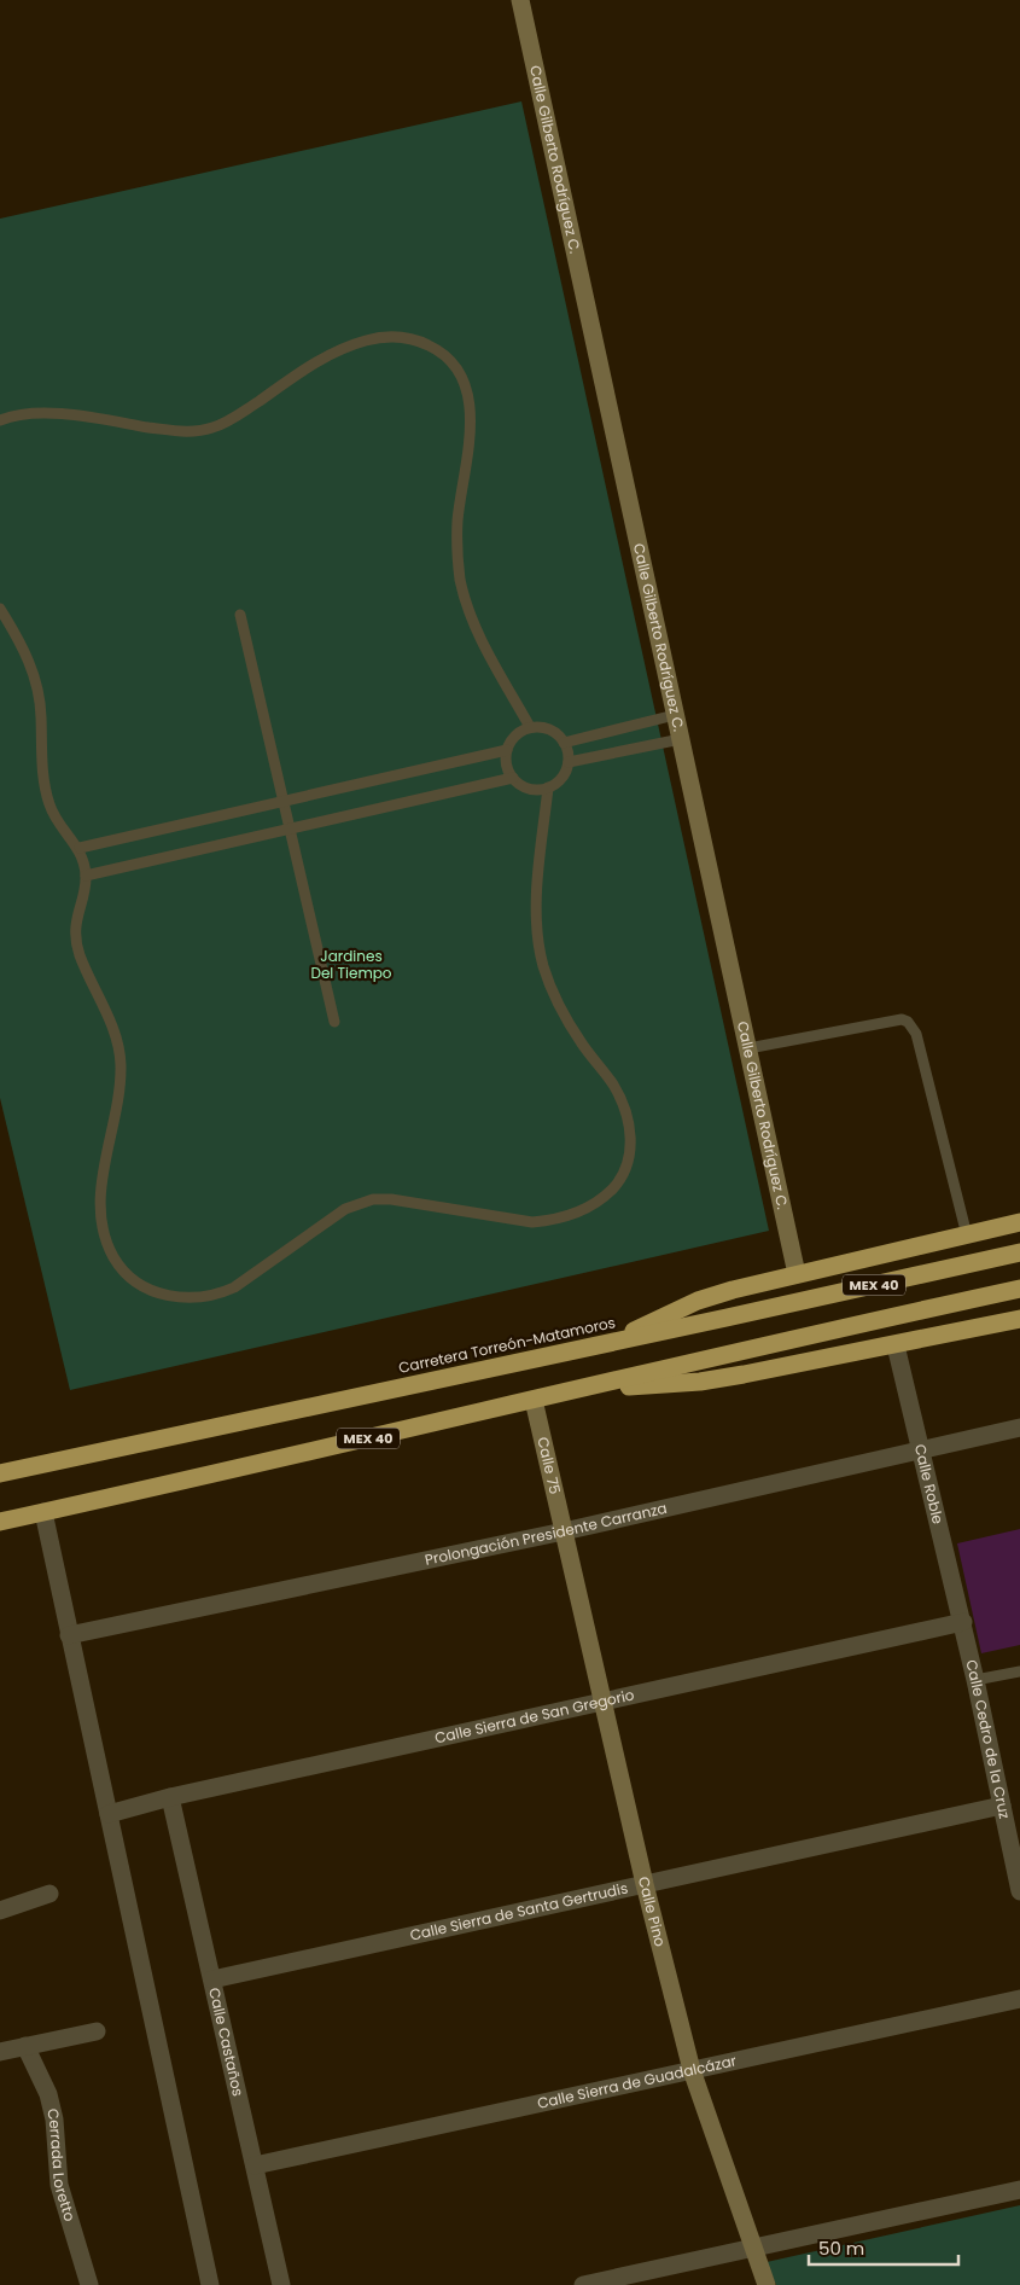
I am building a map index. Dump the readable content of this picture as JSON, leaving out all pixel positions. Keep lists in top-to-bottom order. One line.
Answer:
{"streets":{"highway":["MEX 40","Carretera Torreón-Matamoros"],"street":["Calle Gilberto Rodríguez C.","Calle 75","Calle Roble","Prolongación Presidente Carranza","Calle Sierra de San Gregorio","Calle Cedro de la Cruz","Calle Sierra de Santa Gertrudis","Calle Pino","Calle Castaños","Calle Sierra de Guadalcázar","Cerrada Loretto"]},"crossings":[["MEX 40","Calle 75"],["Calle 75","Prolongación Presidente Carranza"],["Calle 75","Calle Pino"],["Calle Roble","Prolongación Presidente Carranza"],["Calle Roble","Calle Sierra de San Gregorio"],["Calle Roble","Calle Cedro de la Cruz"],["Prolongación Presidente Carranza","Calle Pino"],["Calle Sierra de San Gregorio","Calle Cedro de la Cruz"],["Calle Sierra de San Gregorio","Calle Pino"],["Calle Sierra de San Gregorio","Calle Castaños"],["Calle Cedro de la Cruz","Calle Sierra de Santa Gertrudis"],["Calle Sierra de Santa Gertrudis","Calle Pino"],["Calle Sierra de Santa Gertrudis","Calle Castaños"],["Calle Pino","Calle Sierra de Guadalcázar"],["Calle Castaños","Calle Sierra de Guadalcázar"]],"parks":["Jardines Del Tiempo"],"scale_bar":"50 m"}
